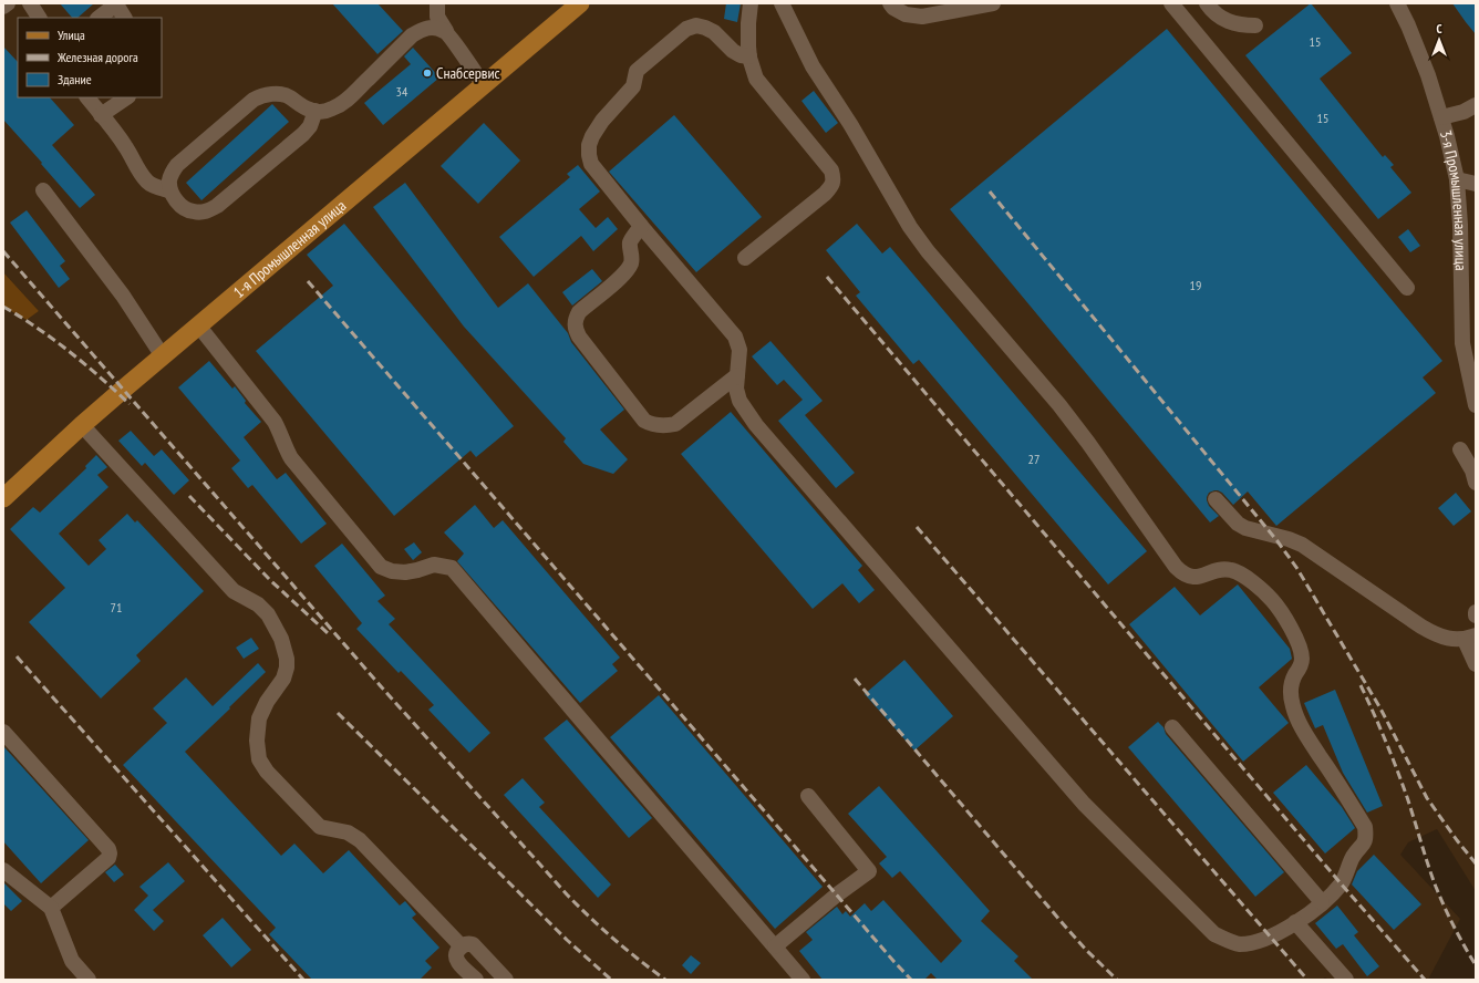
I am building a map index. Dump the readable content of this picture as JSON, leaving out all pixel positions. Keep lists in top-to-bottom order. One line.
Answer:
{"streets":{"main road":["1-я Промышленная улица"],"lane":["3-я Промышленная улица"]},"places":["Снабсервис"],"house_numbers":["15","34","15","19","27","71"],"legend":["Улица","Железная дорога","Здание"],"north":"top"}
